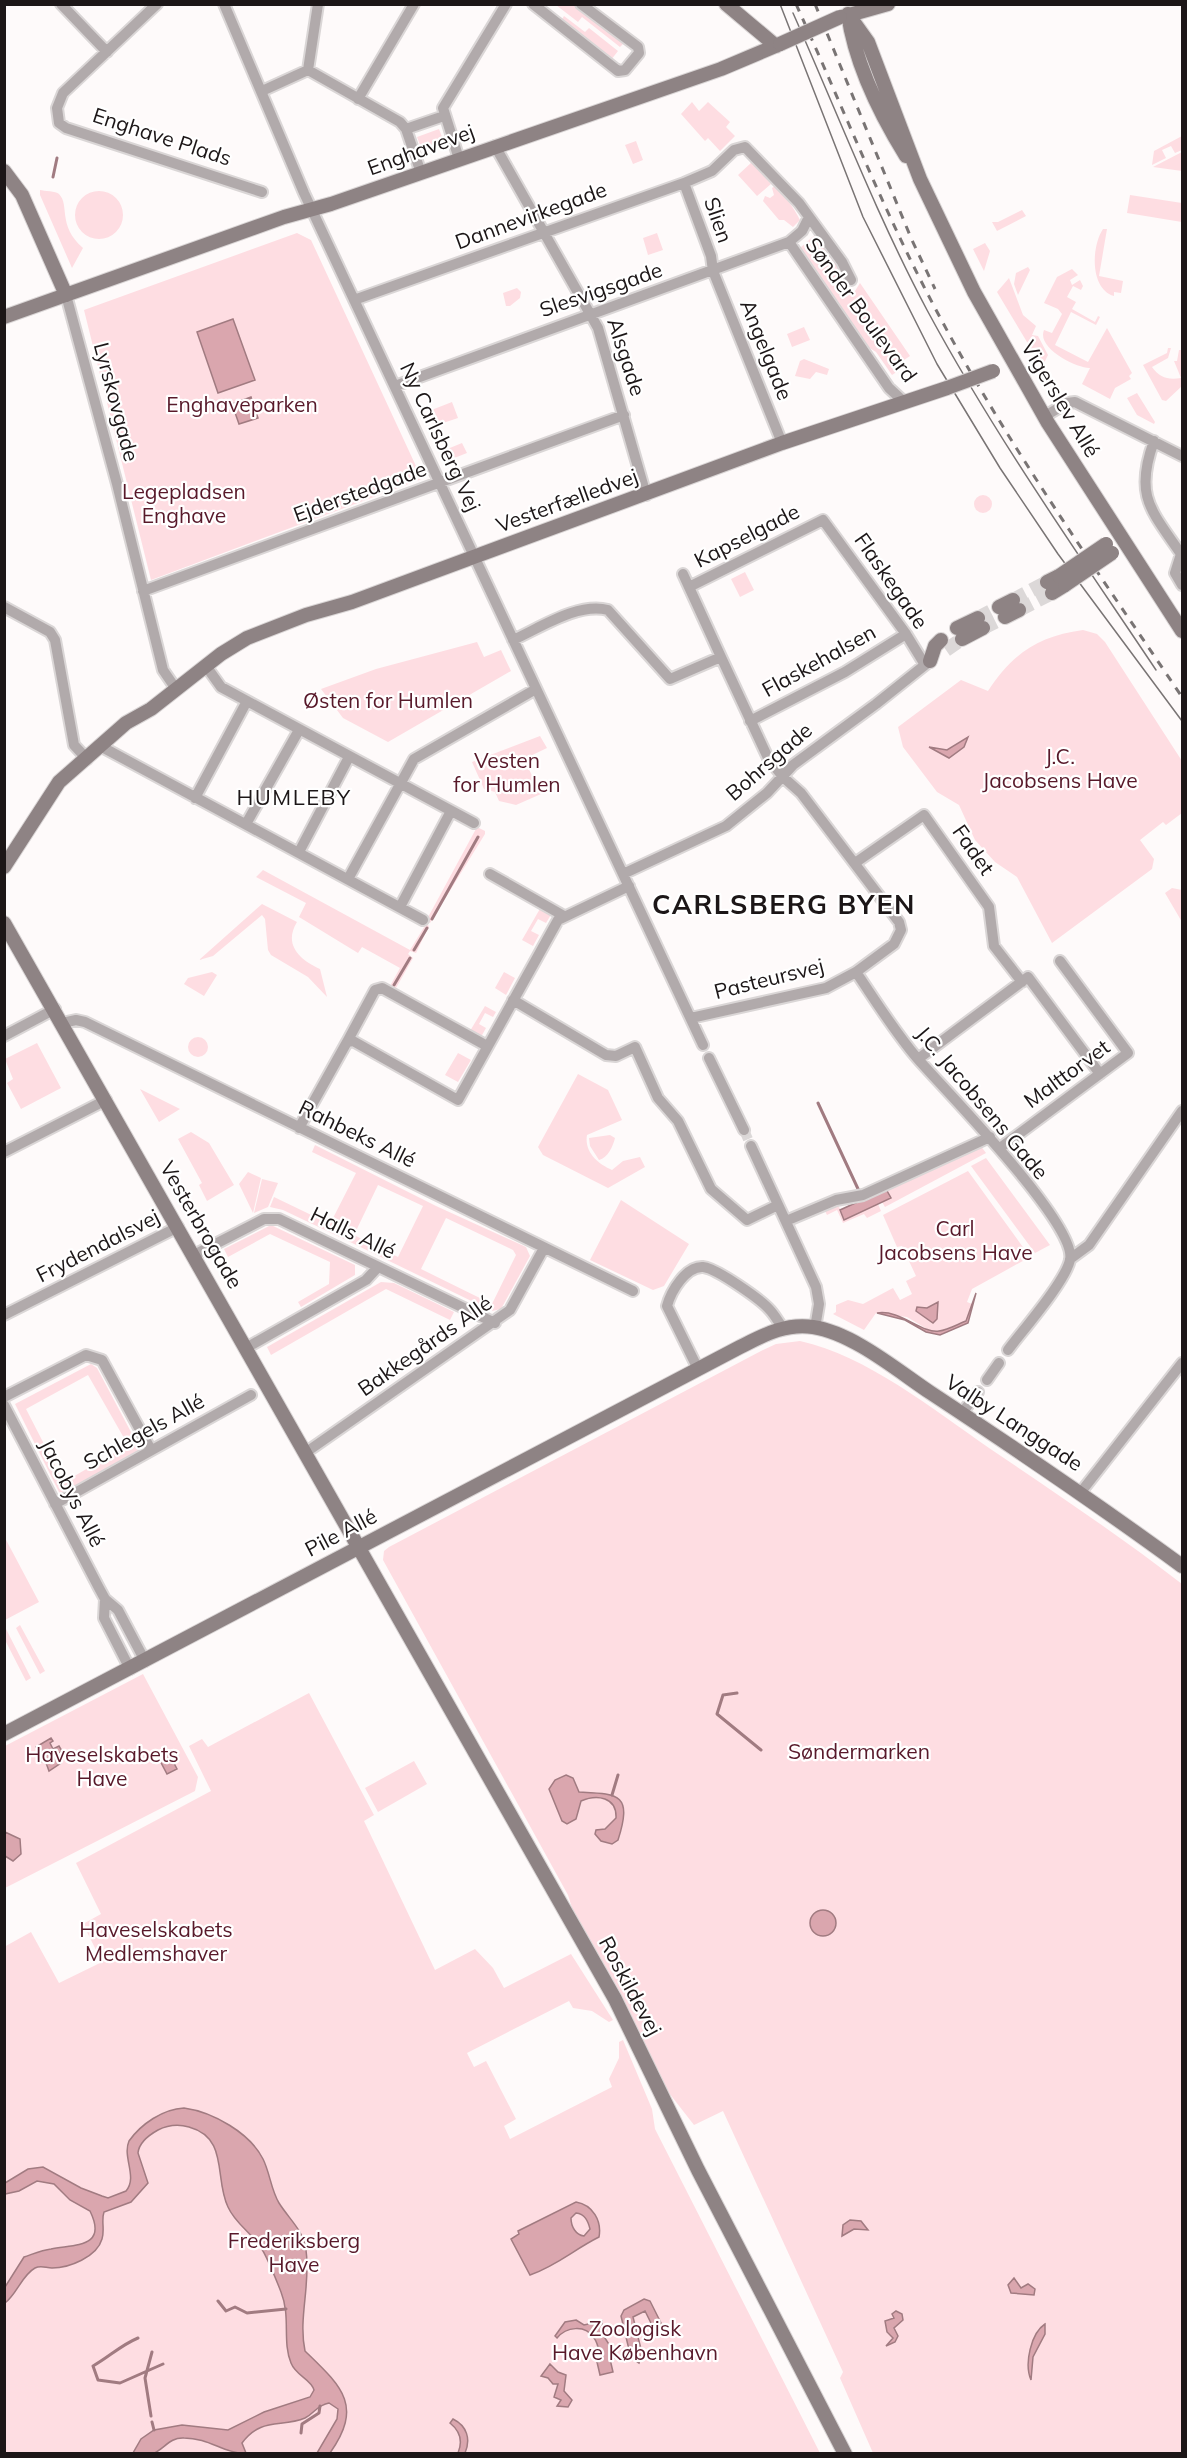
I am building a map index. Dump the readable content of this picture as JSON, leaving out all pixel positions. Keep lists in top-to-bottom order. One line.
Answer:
{"streets":{"street":["Enghave Plads","Enghavevej","Dannevirkegade","Slien","Slesvigsgade","Sønder Boulevard","Angelgade","Alsgade","Vigerslev Allé","Lyrskovgade","Ny Carlsberg Vej","Ejderstedgade","Vesterfælledvej","Kapselgade","Flaskegade","Flaskehalsen","Bohrsgade","Fadet","Pasteursvej","Malttorvet","J.C. Jacobsens Gade","Rahbeks Allé","Vesterbrogade","Halls Allé","Frydendalsvej","Bakkegårds Allé","Valby Langgade","Schlegels Allé","Jacobys Allé","Pile Allé","Roskildevej"]},"crossings":[["Enghavevej","Alsgade"],["Enghavevej","Vigerslev Allé"],["Enghavevej","Lyrskovgade"],["Enghavevej","Ny Carlsberg Vej"],["Dannevirkegade","Slien"],["Dannevirkegade","Sønder Boulevard"],["Dannevirkegade","Alsgade"],["Dannevirkegade","Ny Carlsberg Vej"],["Slien","Slesvigsgade"],["Slien","Angelgade"],["Slesvigsgade","Sønder Boulevard"],["Slesvigsgade","Angelgade"],["Slesvigsgade","Alsgade"],["Slesvigsgade","Ny Carlsberg Vej"],["Sønder Boulevard","Vesterfælledvej"],["Angelgade","Vesterfælledvej"],["Alsgade","Ejderstedgade"],["Alsgade","Vesterfælledvej"],["Vigerslev Allé","Vesterfælledvej"],["Lyrskovgade","Ejderstedgade"],["Lyrskovgade","Vesterfælledvej"],["Ny Carlsberg Vej","Ejderstedgade"],["Ny Carlsberg Vej","Vesterfælledvej"],["Ny Carlsberg Vej","Bohrsgade"],["Ny Carlsberg Vej","Pasteursvej"],["Kapselgade","Flaskegade"],["Flaskegade","Flaskehalsen"],["Flaskegade","Bohrsgade"],["Fadet","Pasteursvej"],["Fadet","Malttorvet"],["Pasteursvej","J.C. Jacobsens Gade"],["Malttorvet","J.C. Jacobsens Gade"],["Rahbeks Allé","Vesterbrogade"],["Rahbeks Allé","Bakkegårds Allé"],["Vesterbrogade","Halls Allé"],["Vesterbrogade","Frydendalsvej"],["Vesterbrogade","Bakkegårds Allé"],["Vesterbrogade","Pile Allé"],["Vesterbrogade","Roskildevej"],["Halls Allé","Bakkegårds Allé"],["Valby Langgade","Pile Allé"],["Schlegels Allé","Jacobys Allé"],["Jacobys Allé","Pile Allé"],["Pile Allé","Roskildevej"]],"districts":["HUMLEBY","CARLSBERG BYEN"],"parks":["Enghaveparken","Legepladsen Enghave","Østen for Humlen","J.C. Jacobsens Have","Vesten for Humlen","Carl Jacobsens Have","Søndermarken","Haveselskabets Have","Haveselskabets Medlemshaver","Frederiksberg Have","Zoologisk Have København"]}
